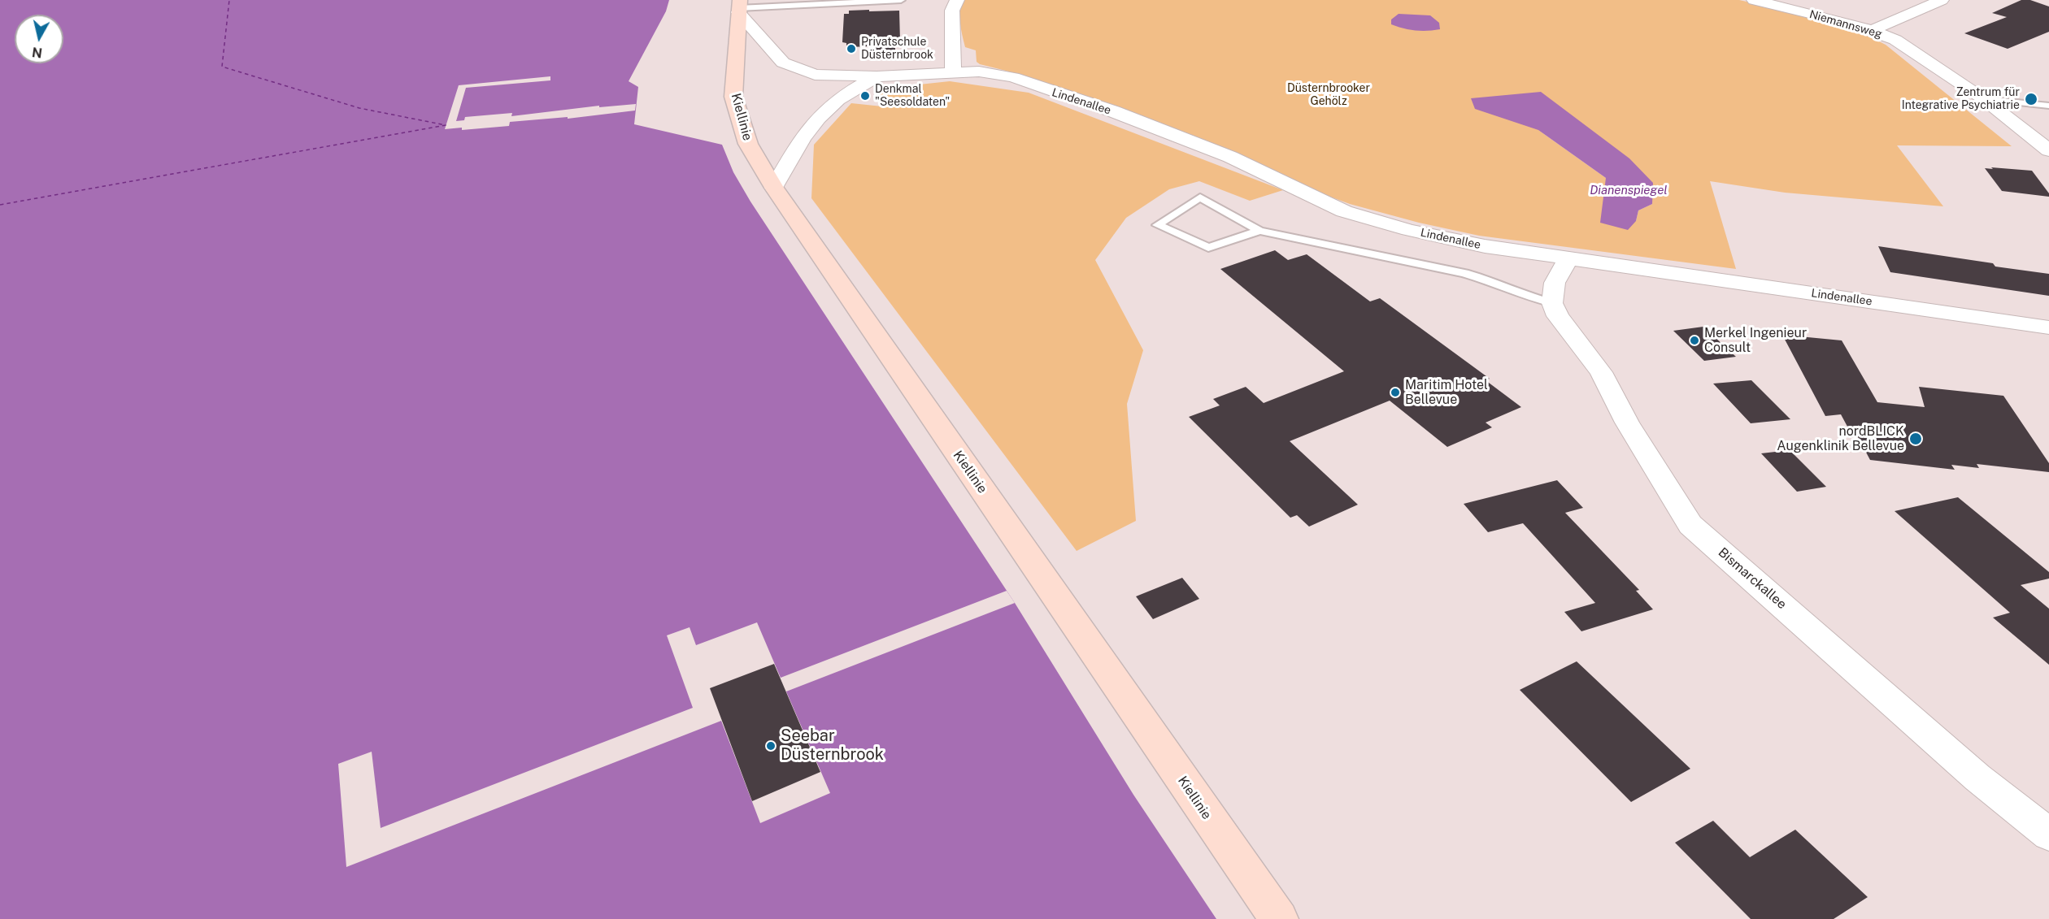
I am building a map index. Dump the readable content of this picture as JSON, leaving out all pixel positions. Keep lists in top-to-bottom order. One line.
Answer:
{"streets":{"street":["Niemannsweg","Lindenallee","Kiellinie","Bismarckallee"]},"crossings":[["Lindenallee","Kiellinie"]],"water":["Dianenspiegel"],"parks":["Düsternbrooker Gehölz"],"places":["Privatschule Düsternbrook","Denkmal \"Seesoldaten\"","Zentrum für Integrative Psychiatrie","Merkel Ingenieur Consult","Maritim Hotel Bellevue","nordBLICK Augenklinik Bellevue","Seebar Düsternbrook"],"north":"bottom"}
